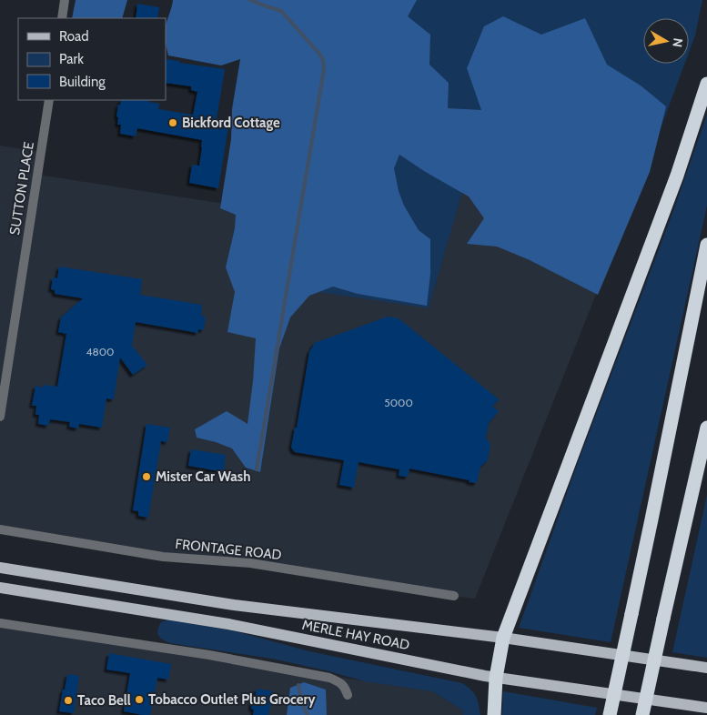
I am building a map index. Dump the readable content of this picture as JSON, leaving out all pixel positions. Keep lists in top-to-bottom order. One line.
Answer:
{"streets":{"main road":["MERLE HAY ROAD"],"street":["SUTTON PLACE","FRONTAGE ROAD"]},"places":["Bickford Cottage","Mister Car Wash","Tobacco Outlet Plus Grocery","Taco Bell"],"house_numbers":["4800","5000"],"legend":["Road","Park","Building"],"north":"right"}
